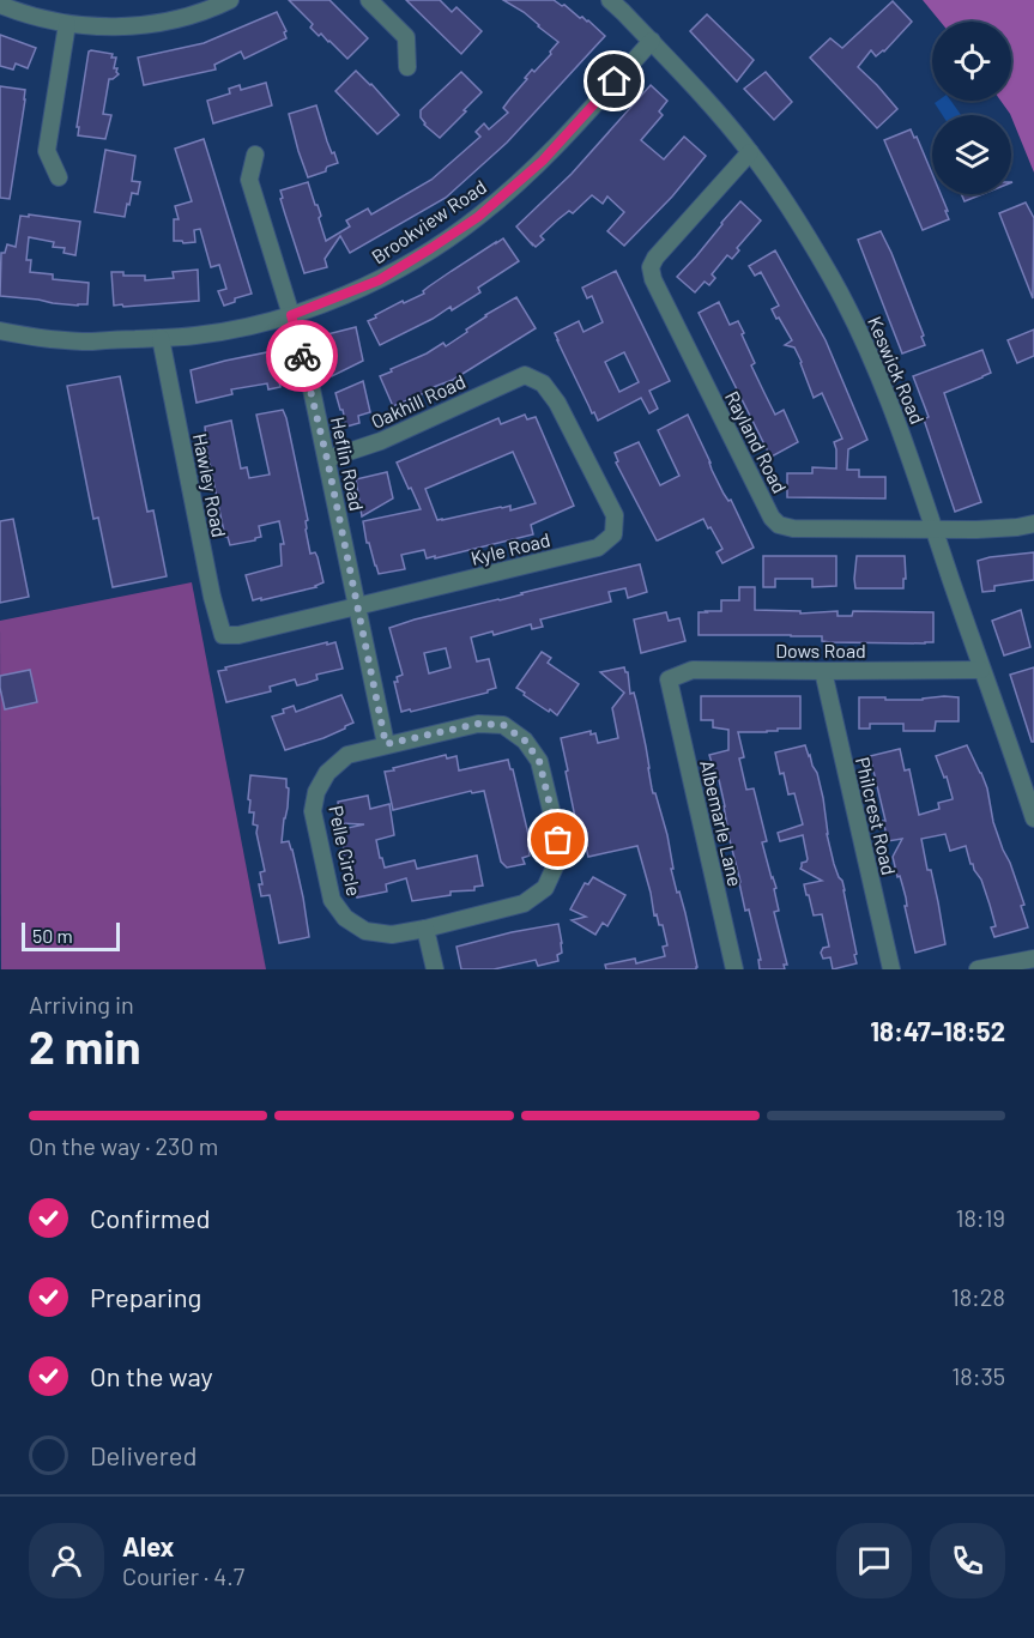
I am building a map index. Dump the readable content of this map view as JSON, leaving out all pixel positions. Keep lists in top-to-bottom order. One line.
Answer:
{"streets":{"street":["Brookview Road","Keswick Road","Oakhill Road","Rayland Road","Heflin Road","Hawley Road","Kyle Road","Dows Road","Philcrest Road","Albemarle Lane","Pelle Circle"]},"crossings":[["Brookview Road","Keswick Road"],["Brookview Road","Heflin Road"],["Brookview Road","Hawley Road"],["Keswick Road","Rayland Road"],["Keswick Road","Dows Road"],["Oakhill Road","Heflin Road"],["Oakhill Road","Kyle Road"],["Heflin Road","Kyle Road"],["Heflin Road","Pelle Circle"],["Hawley Road","Kyle Road"],["Dows Road","Philcrest Road"],["Dows Road","Albemarle Lane"]],"scale_bar":"50 m","page":{"scale":"50 m","heading":["2 min","Arriving in","18:47–18:52"],"panel":["Alex","Courier · 4.7"],"bar":"On the way · 230 m","list":[["Confirmed","18:19"],["Preparing","18:28"],["On the way","18:35"],"Delivered"]}}
